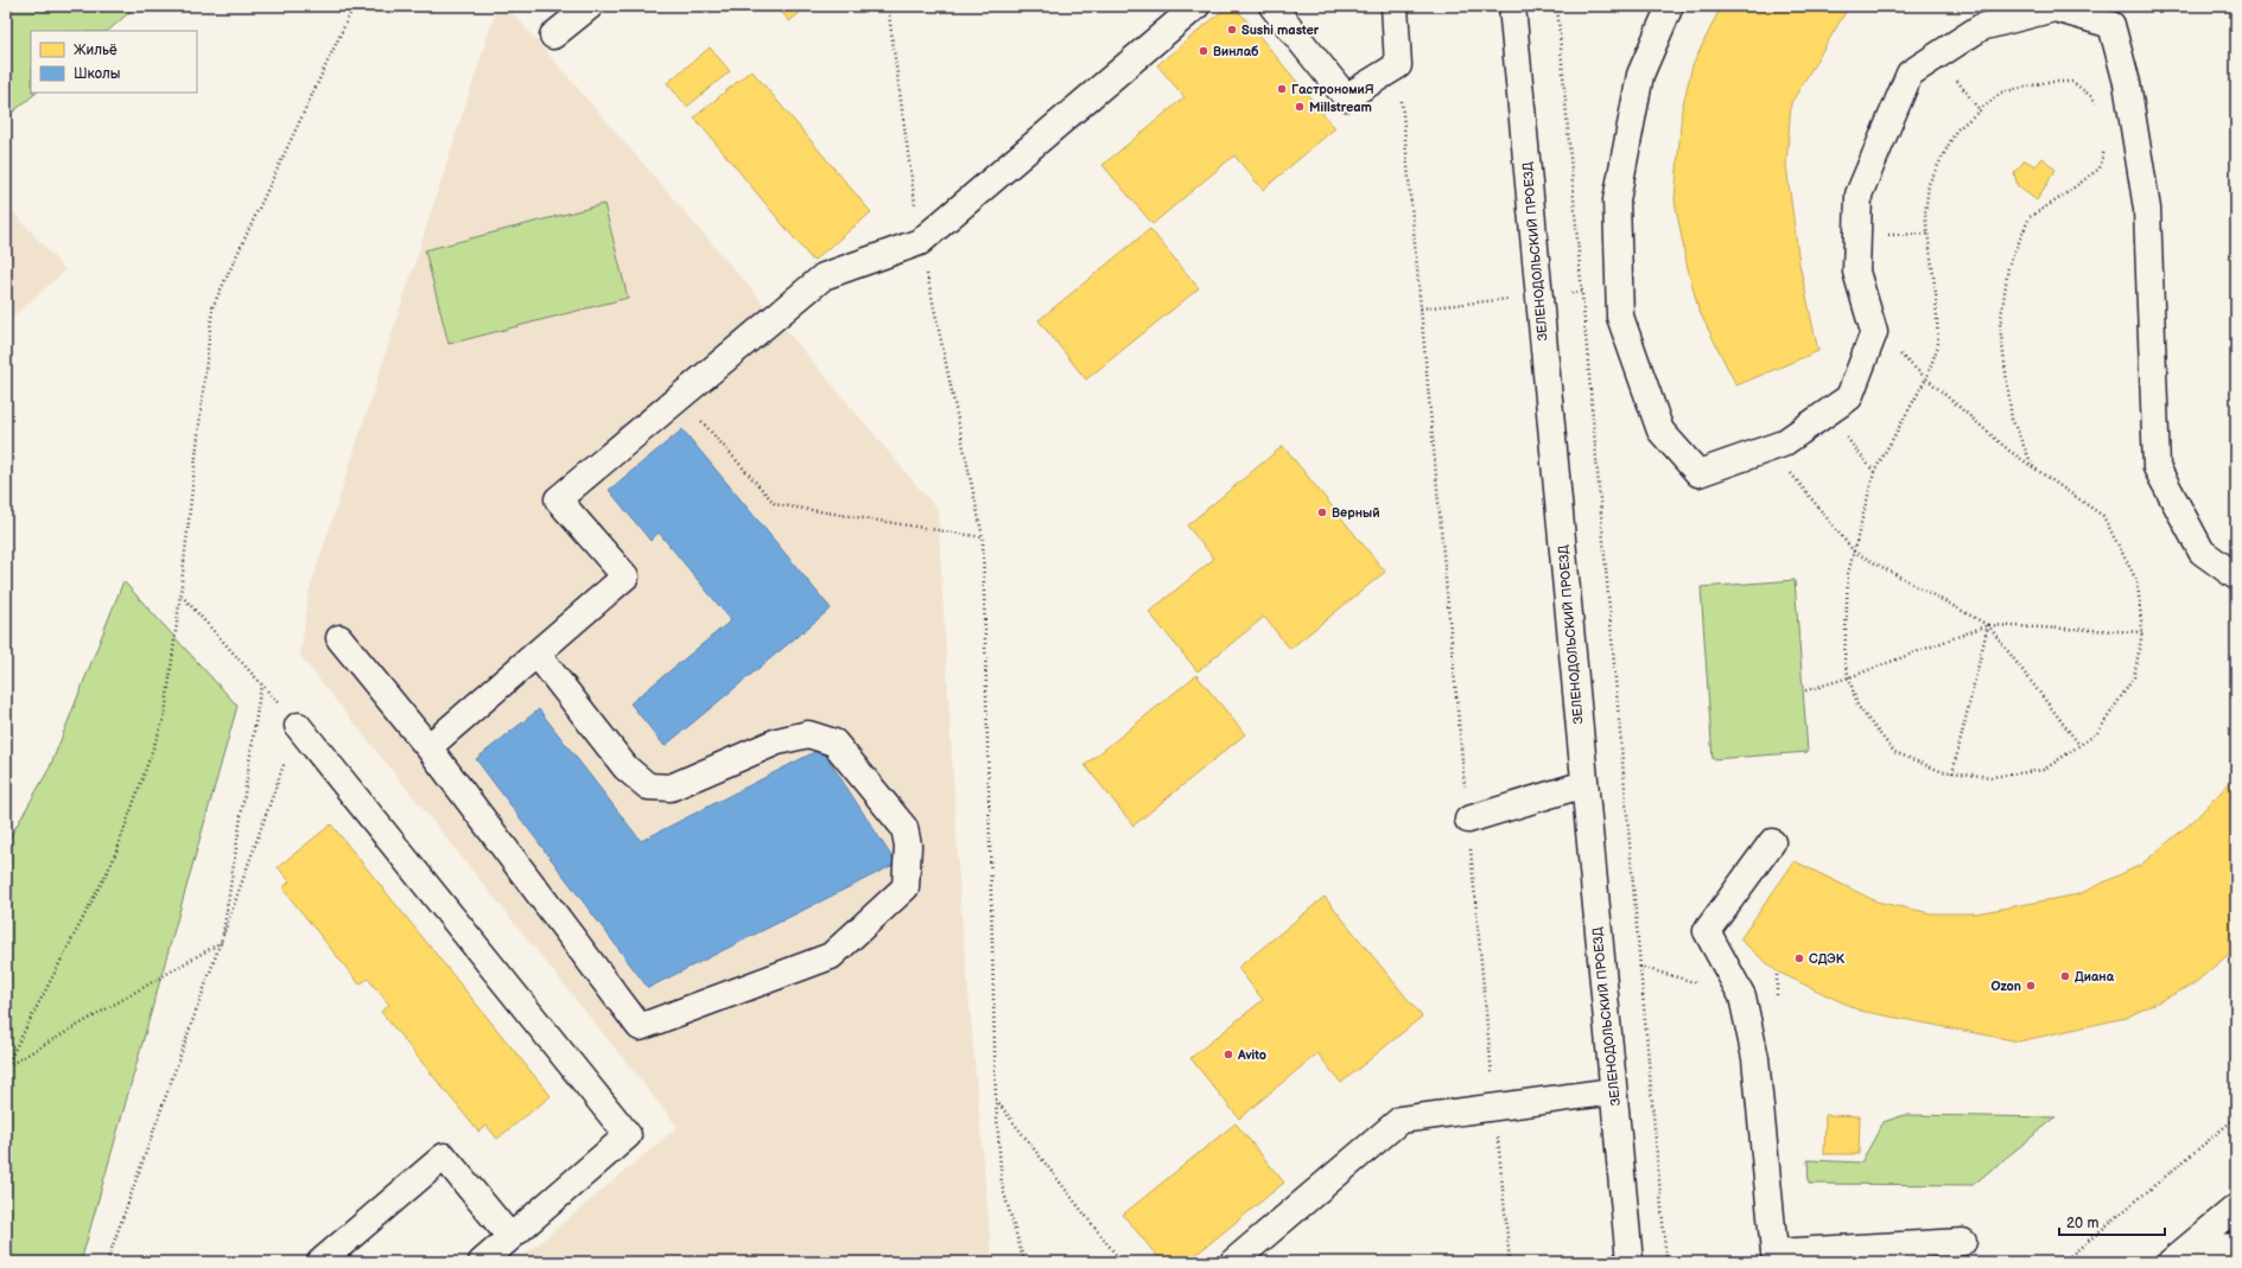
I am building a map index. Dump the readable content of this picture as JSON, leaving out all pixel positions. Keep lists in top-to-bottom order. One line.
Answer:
{"streets":{"street":["ЗЕЛЕНОДОЛЬСКИЙ ПРОЕЗД"]},"places":["Sushi master","Винлаб","ГастрономиЯ","Millstream","Верный","СДЭК","Диана","Ozon","Avito"],"legend":["Жильё","Школы"],"scale_bar":"20 m"}
